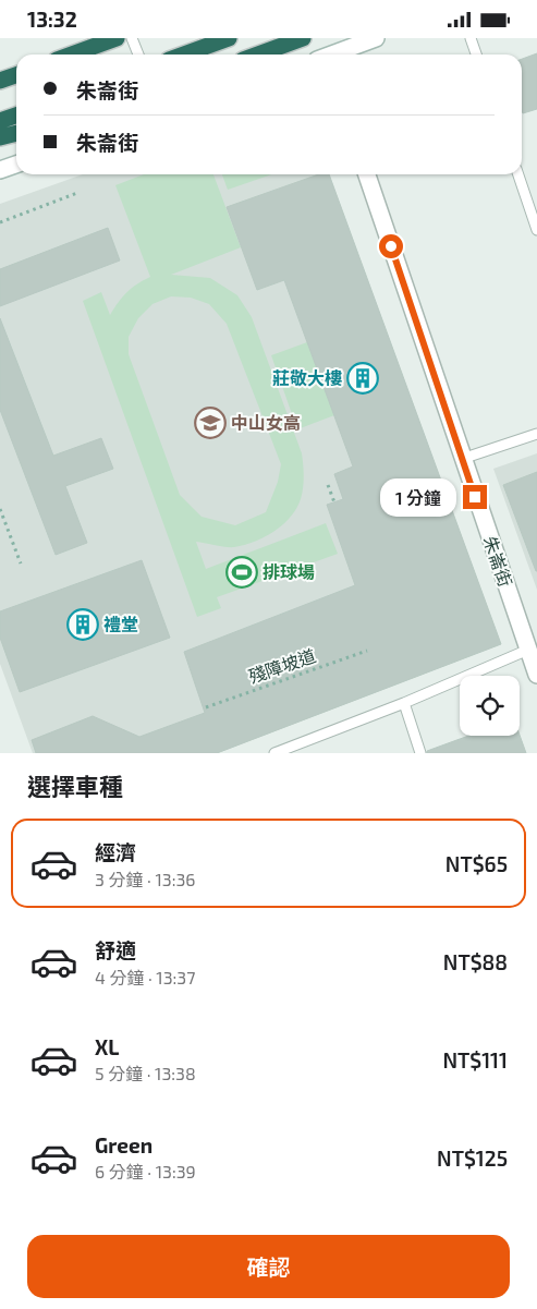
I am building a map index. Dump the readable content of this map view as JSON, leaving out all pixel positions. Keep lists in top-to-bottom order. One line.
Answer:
{"streets":{"street":["朱崙街"],"path":["殘障坡道"]},"places":{"building":["莊敬大樓","禮堂"],"school or university":["中山女高"],"sports":["排球場"]},"page":{"status":"13:32","banner":["朱崙街","朱崙街"],"bubble":"1 分鐘","heading":"選擇車種","list":[{"name":"經濟","note":"3 分鐘 · 13:36","value":"NT$65"},{"name":"舒適","note":"4 分鐘 · 13:37","value":"NT$88"},{"name":"XL","note":"5 分鐘 · 13:38","value":"NT$111"},{"name":"Green","note":"6 分鐘 · 13:39","value":"NT$125"}],"buttons":"確認"}}
